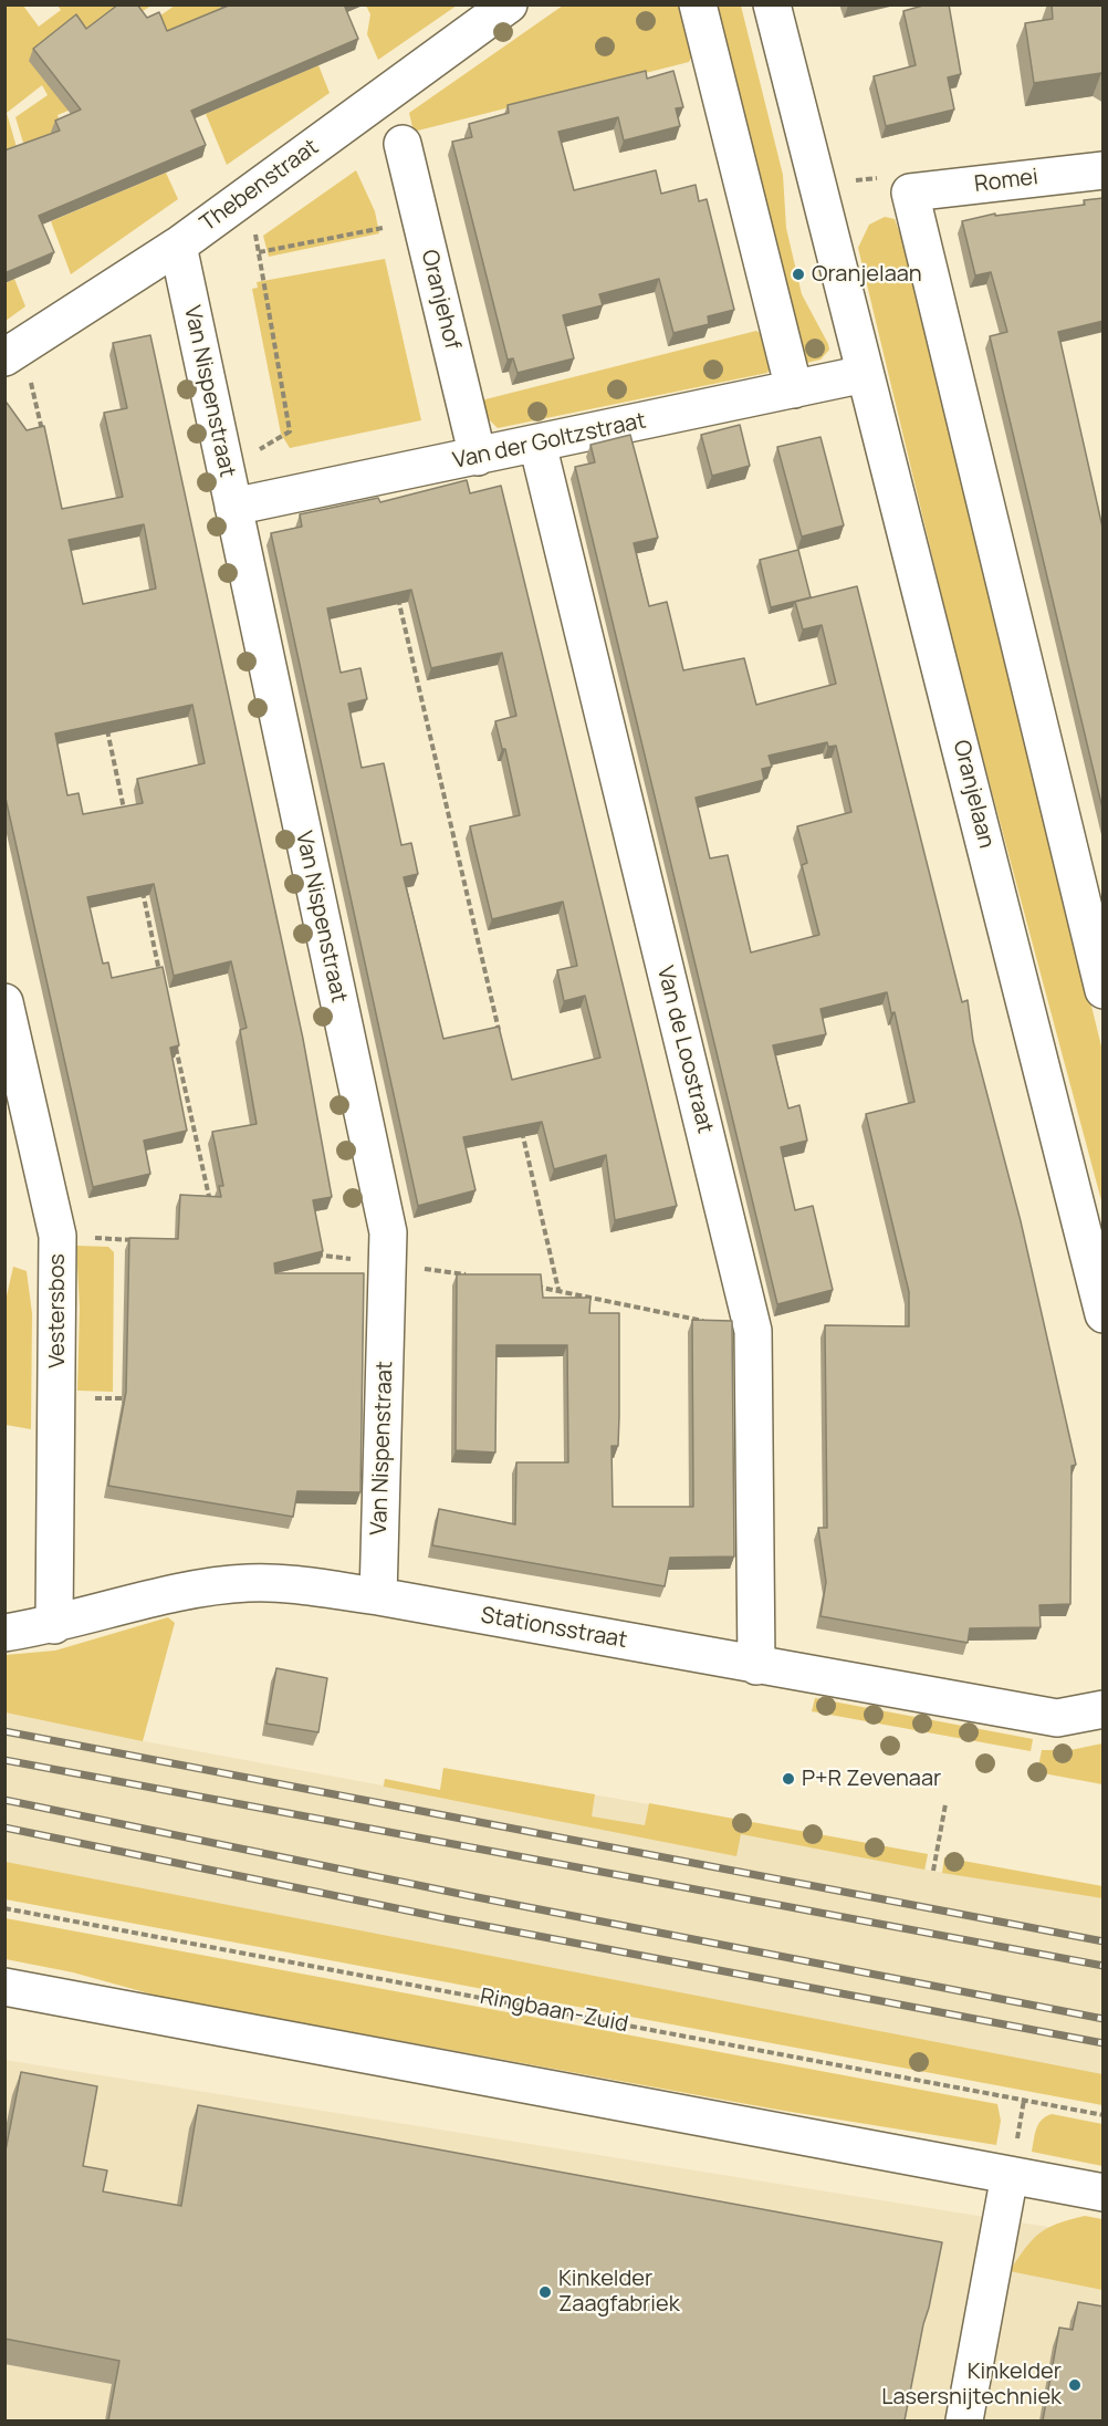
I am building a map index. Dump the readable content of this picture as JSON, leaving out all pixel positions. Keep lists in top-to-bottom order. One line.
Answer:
{"streets":{"street":["Romei","Thebenstraat","Oranjehof","Van Nispenstraat","Van der Goltzstraat","Oranjelaan","Van de Loostraat","Vestersbos","Stationsstraat"],"path":["Ringbaan-Zuid"]},"crossings":[["Thebenstraat","Van Nispenstraat"],["Oranjehof","Van der Goltzstraat"],["Van Nispenstraat","Van der Goltzstraat"],["Van Nispenstraat","Stationsstraat"],["Van der Goltzstraat","Oranjelaan"],["Van der Goltzstraat","Van de Loostraat"],["Van de Loostraat","Stationsstraat"],["Vestersbos","Stationsstraat"]],"places":["Oranjelaan","P+R Zevenaar","Kinkelder Zaagfabriek","Kinkelder Lasersnijtechniek"]}
